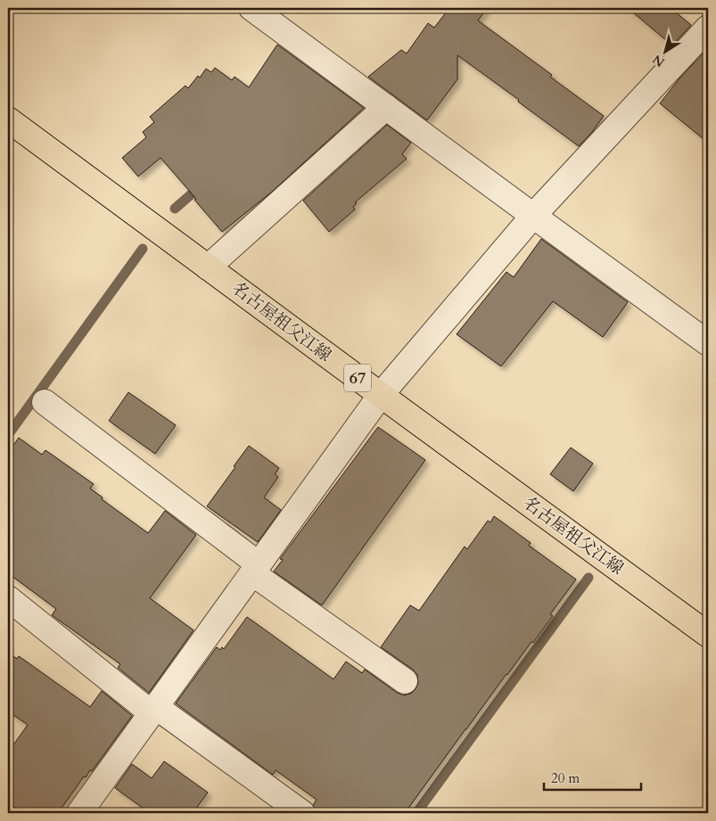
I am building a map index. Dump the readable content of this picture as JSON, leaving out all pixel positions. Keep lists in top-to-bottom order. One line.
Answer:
{"streets":{"main road":["名古屋祖父江線","67"]},"scale_bar":"20 m","north":"bottom left"}
